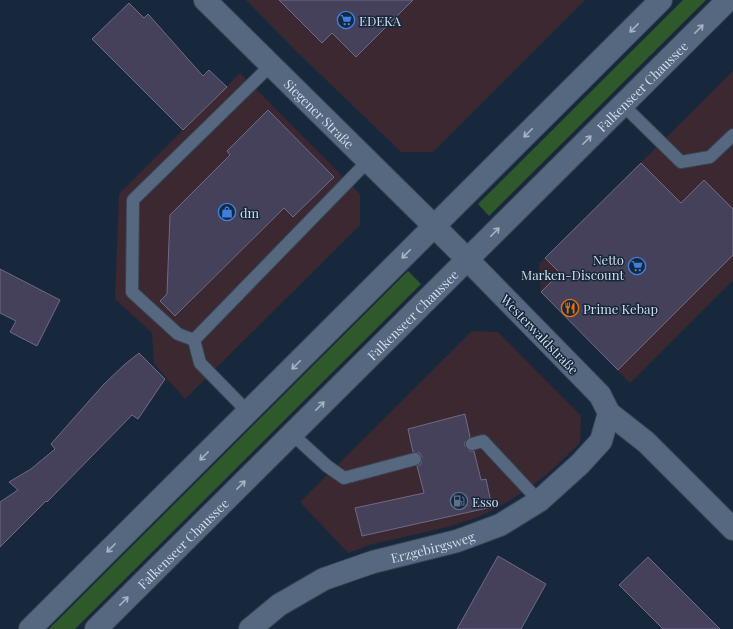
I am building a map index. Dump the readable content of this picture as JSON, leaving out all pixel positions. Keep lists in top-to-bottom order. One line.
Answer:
{"streets":{"main road":["Falkenseer Chaussee","Siegener Straße","Westerwaldstraße","Erzgebirgsweg"]},"crossings":[["Falkenseer Chaussee","Westerwaldstraße"],["Siegener Straße","Westerwaldstraße"],["Westerwaldstraße","Erzgebirgsweg"]],"places":{"supermarket":["EDEKA","Netto Marken-Discount"],"shop":["dm"],"restaurant":["Prime Kebap"],"fuel station":["Esso"]}}
